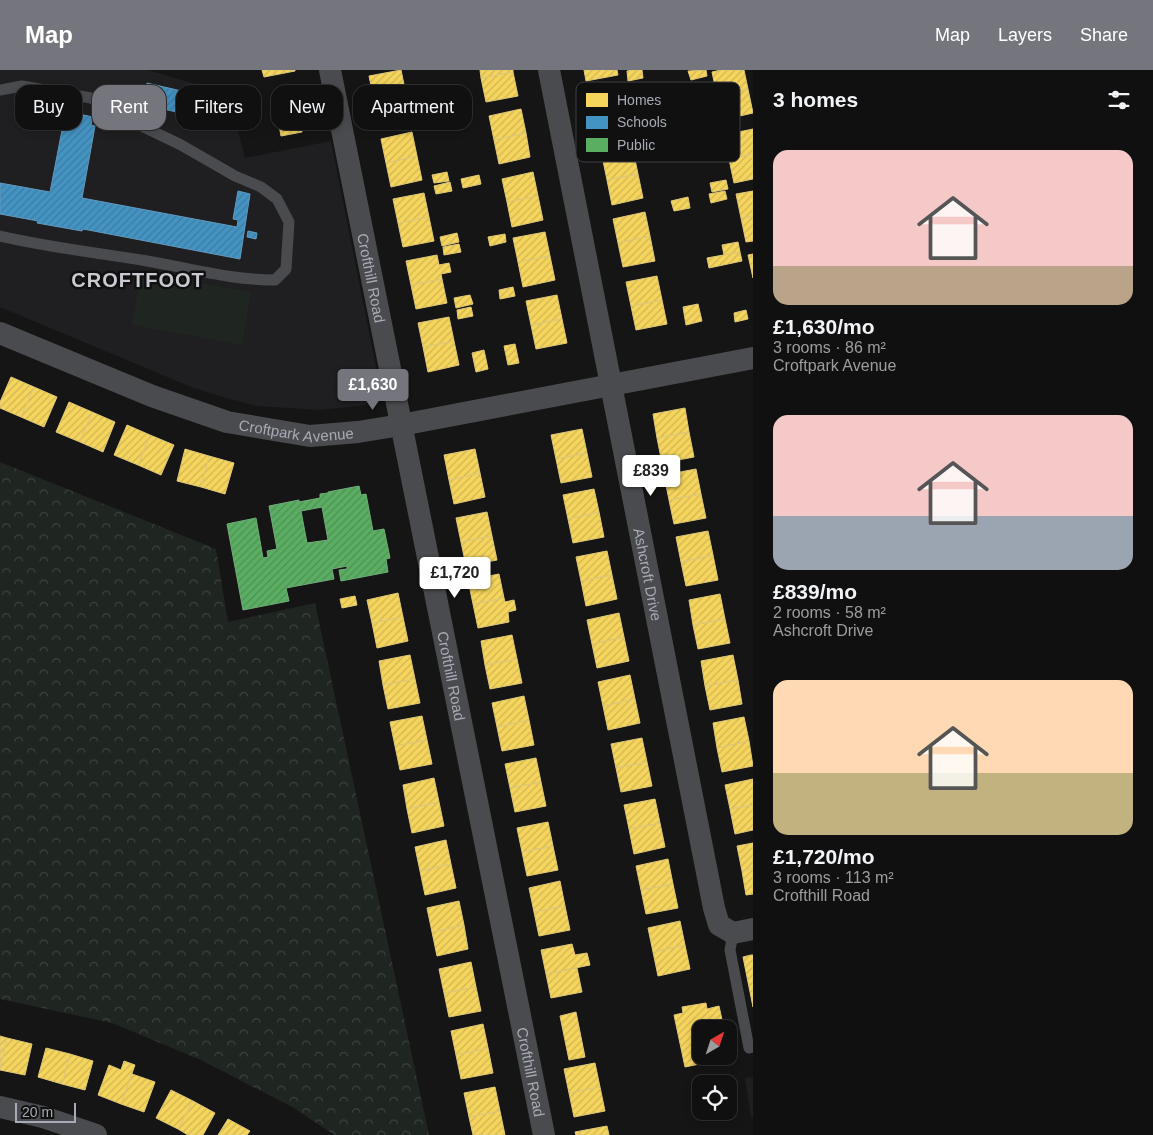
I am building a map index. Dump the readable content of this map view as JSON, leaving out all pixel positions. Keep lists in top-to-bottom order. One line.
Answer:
{"streets":{"street":["Crofthill Road","Croftpark Avenue","Ashcroft Drive"]},"crossings":[["Crofthill Road","Croftpark Avenue"],["Croftpark Avenue","Ashcroft Drive"]],"districts":["CROFTFOOT"],"legend":["Homes","Schools","Public"],"scale_bar":"20 m","north":"top right","page":{"header":"Map","nav":["Map","Layers","Share"],"heading":"3 homes","chip":["Buy","Rent","Filters","New","Apartment"],"list":[{"name":"£1,630/mo","note":"3 rooms · 86 m² · Croftpark Avenue"},{"name":"£839/mo","note":"2 rooms · 58 m² · Ashcroft Drive"},{"name":"£1,720/mo","note":"3 rooms · 113 m² · Crofthill Road"}],"price":["£1,630","£839","£1,720"],"scale":"20 m"}}
